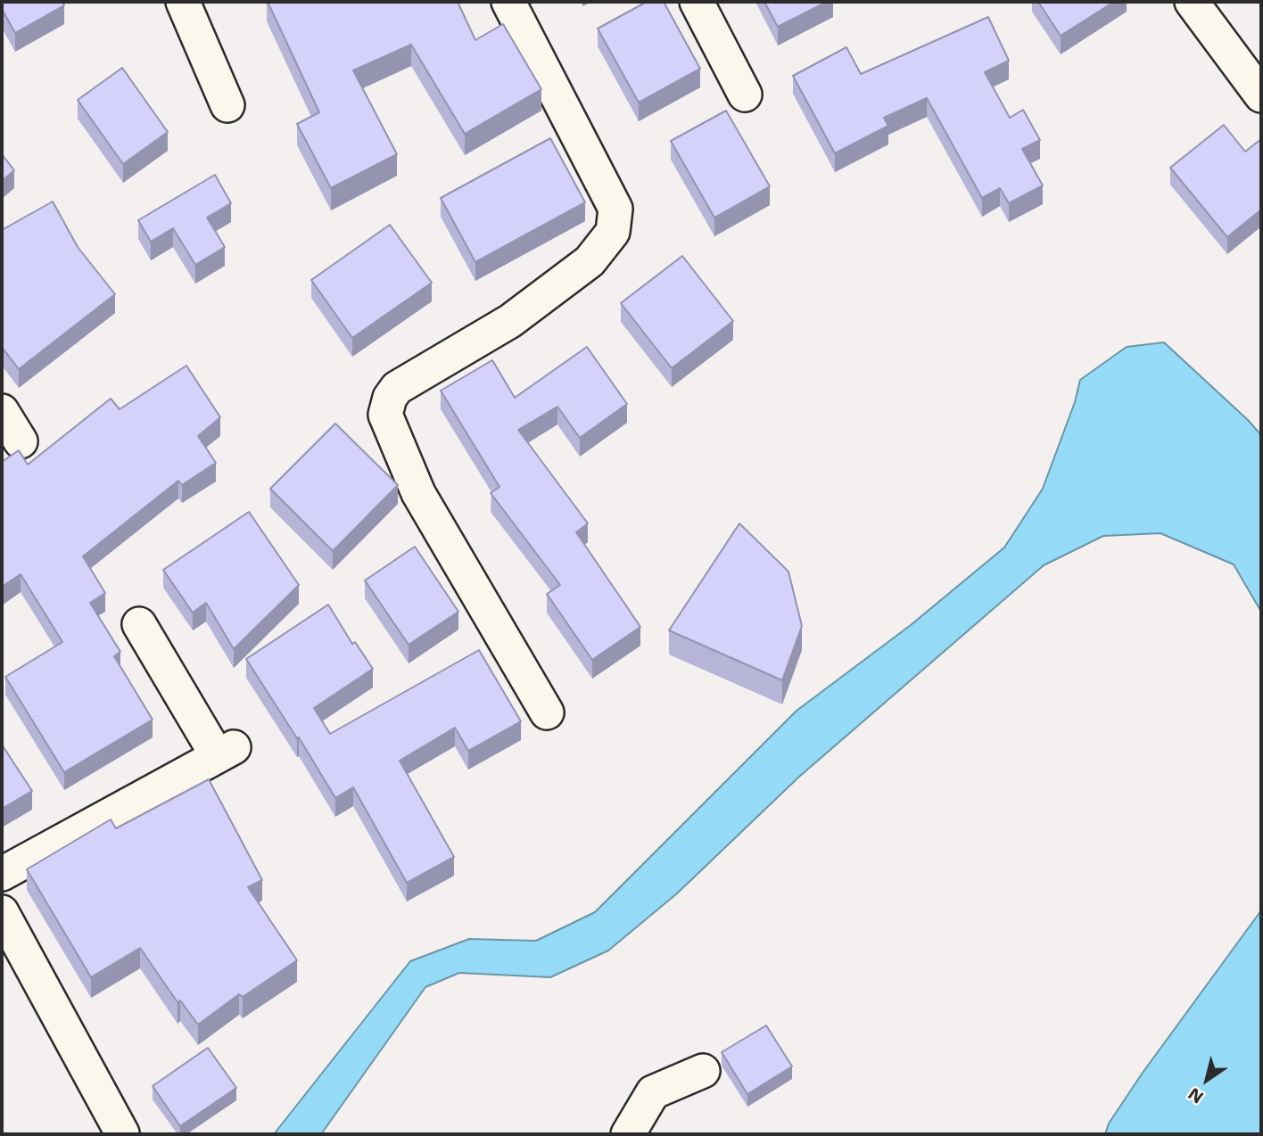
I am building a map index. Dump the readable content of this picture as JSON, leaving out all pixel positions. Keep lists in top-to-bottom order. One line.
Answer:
{"north":"bottom left"}
